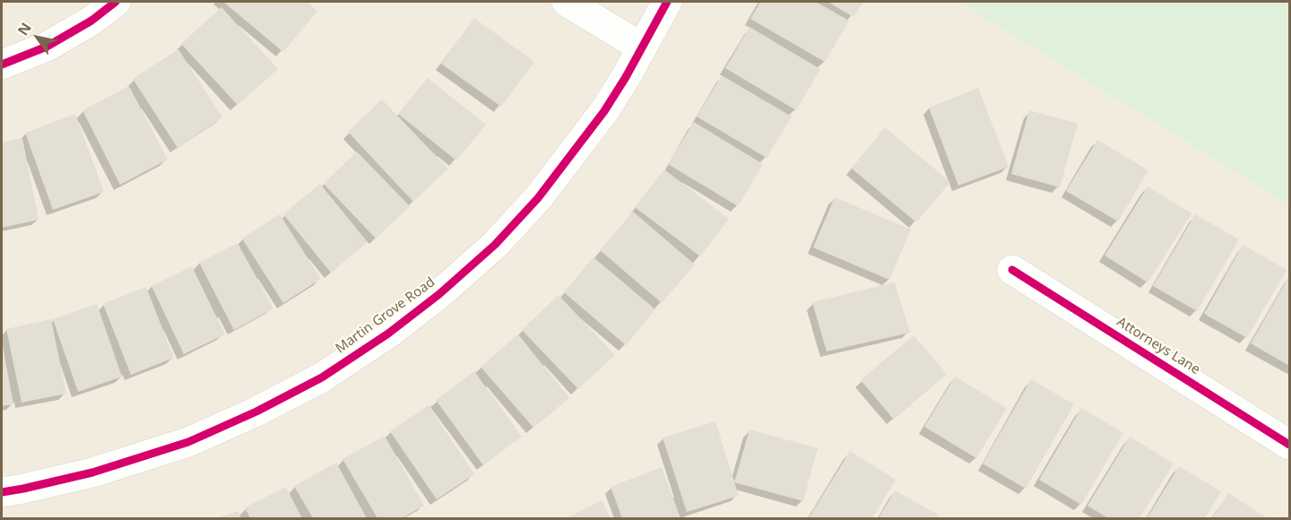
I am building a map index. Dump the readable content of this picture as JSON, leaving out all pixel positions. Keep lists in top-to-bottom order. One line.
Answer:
{"streets":{"street":["Martin Grove Road","Attorneys Lane"]},"north":"top left"}
